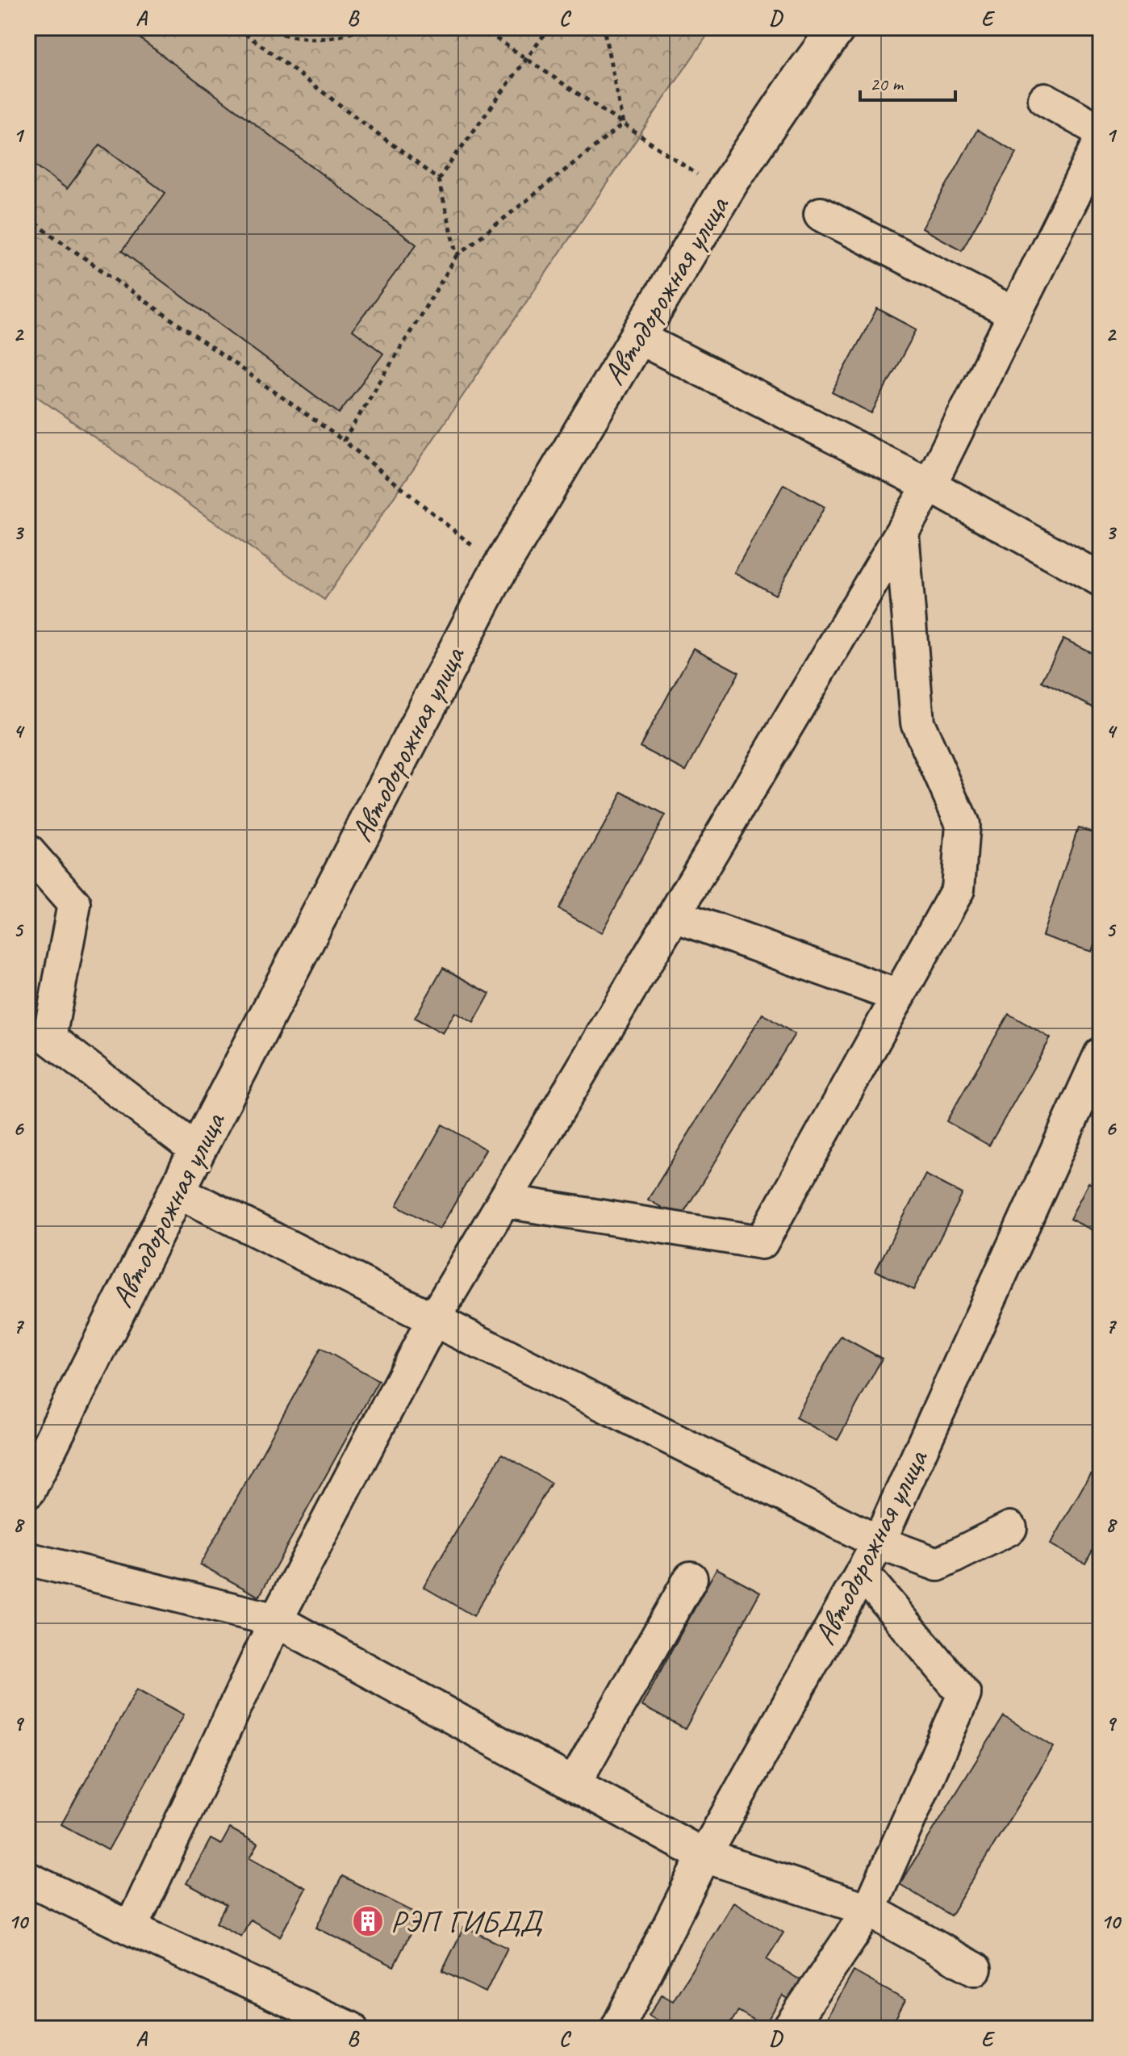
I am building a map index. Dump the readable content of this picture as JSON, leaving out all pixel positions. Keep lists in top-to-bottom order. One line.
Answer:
{"streets":{"main road":["Автодорожная улица"]},"places":{"building":["РЭП ГИБДД"]},"scale_bar":"20 m","grid":{"columns":["A","B","C","D","E"],"rows":["1","2","3","4","5","6","7","8","9","10"]}}
